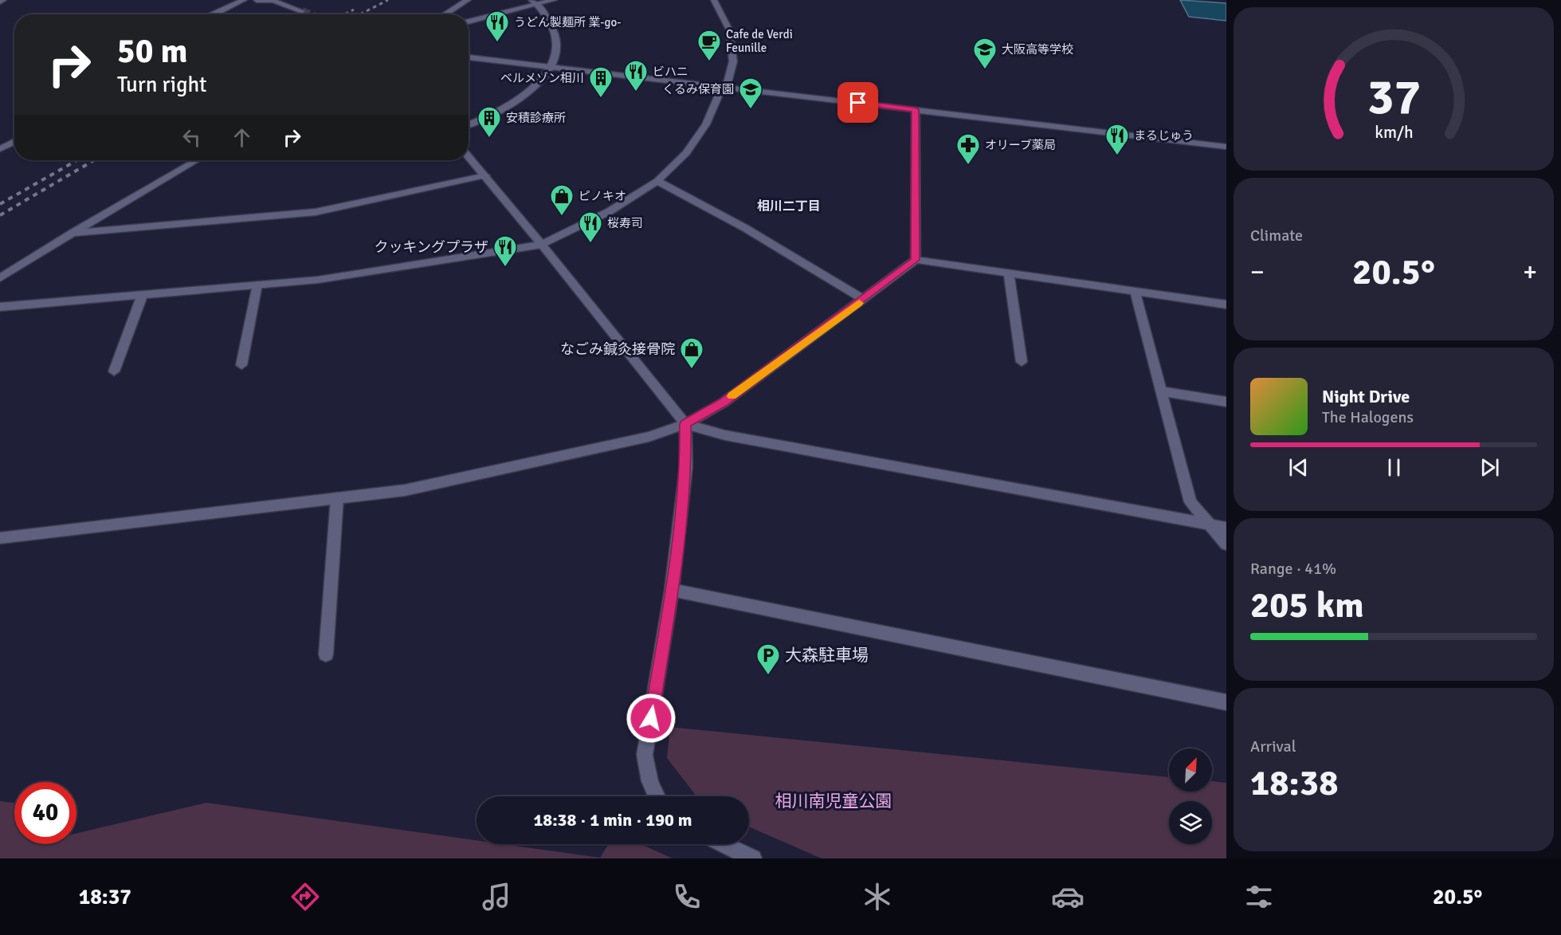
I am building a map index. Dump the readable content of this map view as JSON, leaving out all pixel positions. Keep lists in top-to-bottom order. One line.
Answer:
{"districts":["相川二丁目"],"parks":["相川南児童公園"],"places":{"restaurant":["うどん製麺所 業-go-","ビハニ","まるじゅう","桜寿司","クッキングプラザ"],"cafe":["Cafe de Verdi Feunille"],"school or university":["大阪高等学校","くるみ保育園"],"building":["ベルメゾン相川","安積診療所"],"pharmacy":["オリーブ薬局"],"shop":["ピノキオ","なごみ鍼灸接骨院"],"parking":["大森駐車場"]},"north":"top right","page":{"turn":["50 m","Turn right"],"tile":["Climate",["Range · 41%","205 km"],["Arrival","18:38"]],"heat":["−","20.5°","+"],"song":["Night Drive","The Halogens"],"limit":"40","trip":"18:38 · 1 min · 190 m","tabs":["18:37","20.5°"],"gauge":["37","km/h"]}}
